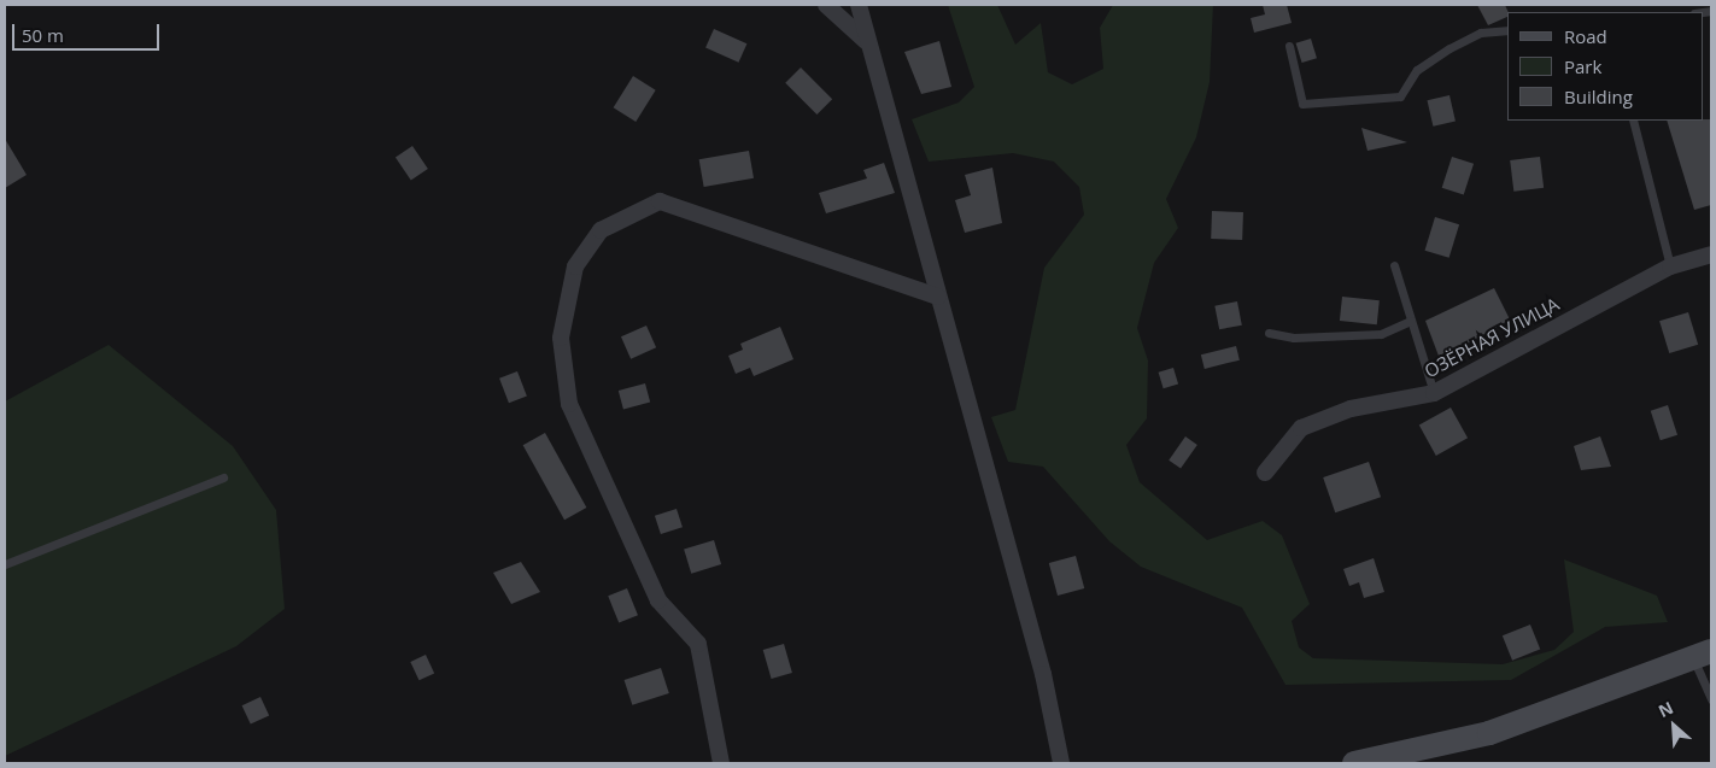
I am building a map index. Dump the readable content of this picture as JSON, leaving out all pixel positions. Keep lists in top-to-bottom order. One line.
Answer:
{"streets":{"street":["ОЗЁРНАЯ УЛИЦА"]},"legend":["Road","Park","Building"],"scale_bar":"50 m","north":"top left"}
